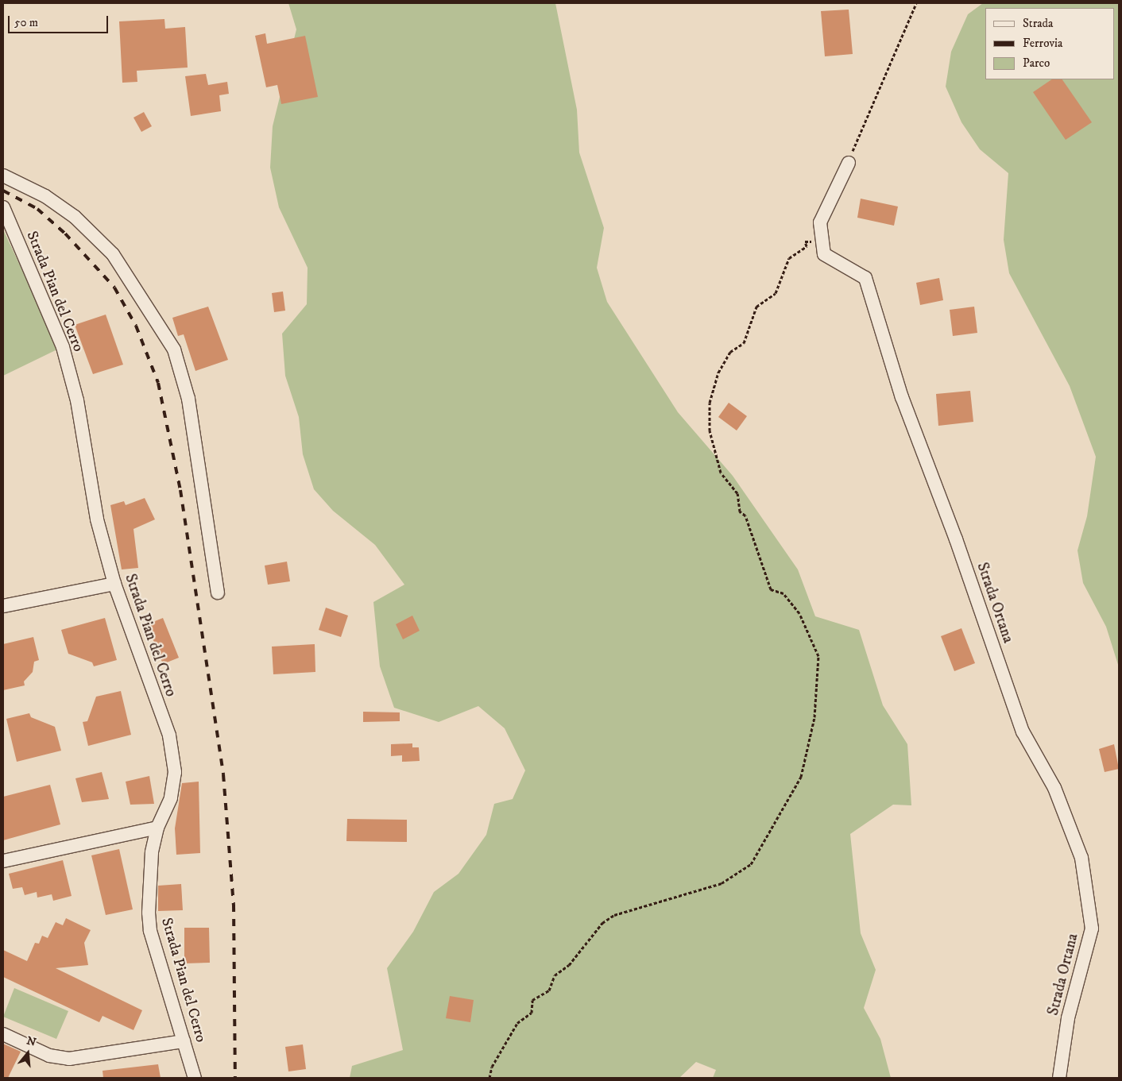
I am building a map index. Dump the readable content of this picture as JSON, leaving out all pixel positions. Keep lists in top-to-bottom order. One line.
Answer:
{"streets":{"street":["Strada Pian del Cerro","Strada Ortana"]},"legend":["Strada","Ferrovia","Parco"],"scale_bar":"50 m","north":"top"}
